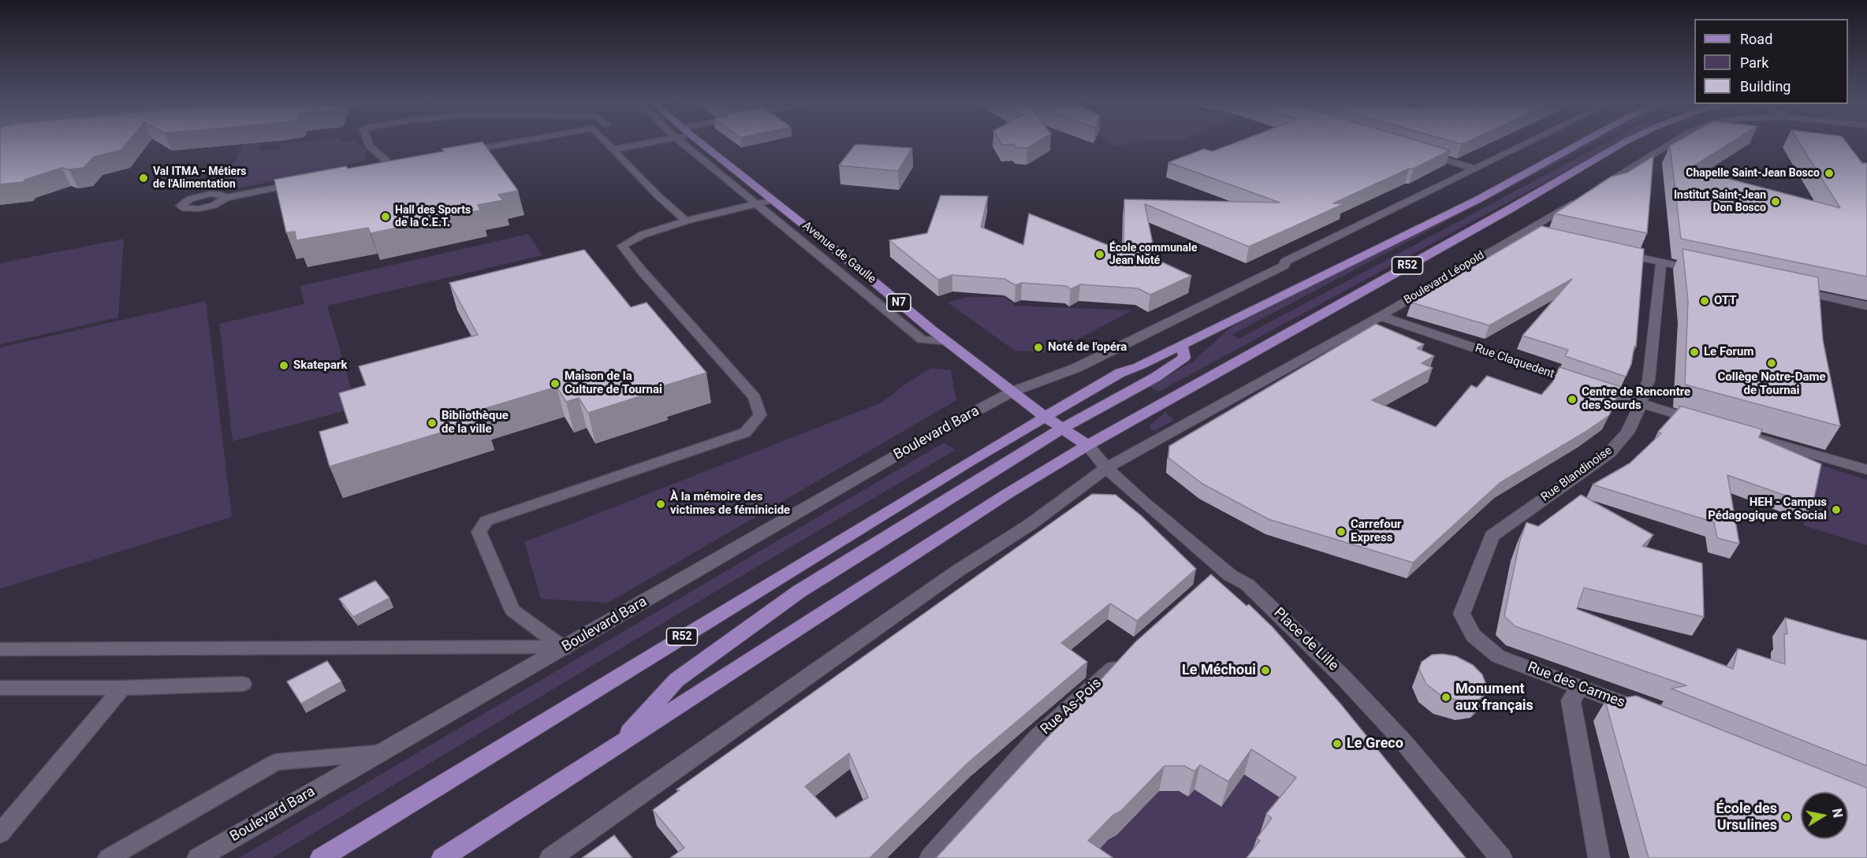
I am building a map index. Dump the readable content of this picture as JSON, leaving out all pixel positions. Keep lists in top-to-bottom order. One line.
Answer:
{"streets":{"main road":["Avenue de Gaulle","R52","N7"],"street":["Boulevard Léopold","Rue Claquedent","Boulevard Bara","Rue Blandinoise","Place de Lille","Rue des Carmes","Rue As-Pois"]},"crossings":[["Avenue de Gaulle","R52"],["Avenue de Gaulle","Boulevard Bara"],["Avenue de Gaulle","Place de Lille"],["R52","Place de Lille"],["Boulevard Léopold","Rue Claquedent"],["Boulevard Léopold","Place de Lille"],["Rue Claquedent","Rue Blandinoise"],["Rue Blandinoise","Rue des Carmes"]],"places":["Chapelle Saint-Jean Bosco","Val ITMA - Métiers de l'Alimentation","Institut Saint-Jean Don Bosco","Hall des Sports de la C.E.T.","École communale Jean Noté","OTT","Noté de l'opéra","Le Forum","Collège Notre-Dame de Tournai","Skatepark","Maison de la Culture de Tournai","Centre de Rencontre des Sourds","Bibliothèque de la ville","À la mémoire des victimes de féminicide","HEH - Campus Pédagogique et Social","Carrefour Express","Le Méchoui","Monument aux français","Le Greco","École des Ursulines"],"legend":["Road","Park","Building"],"north":"right"}
